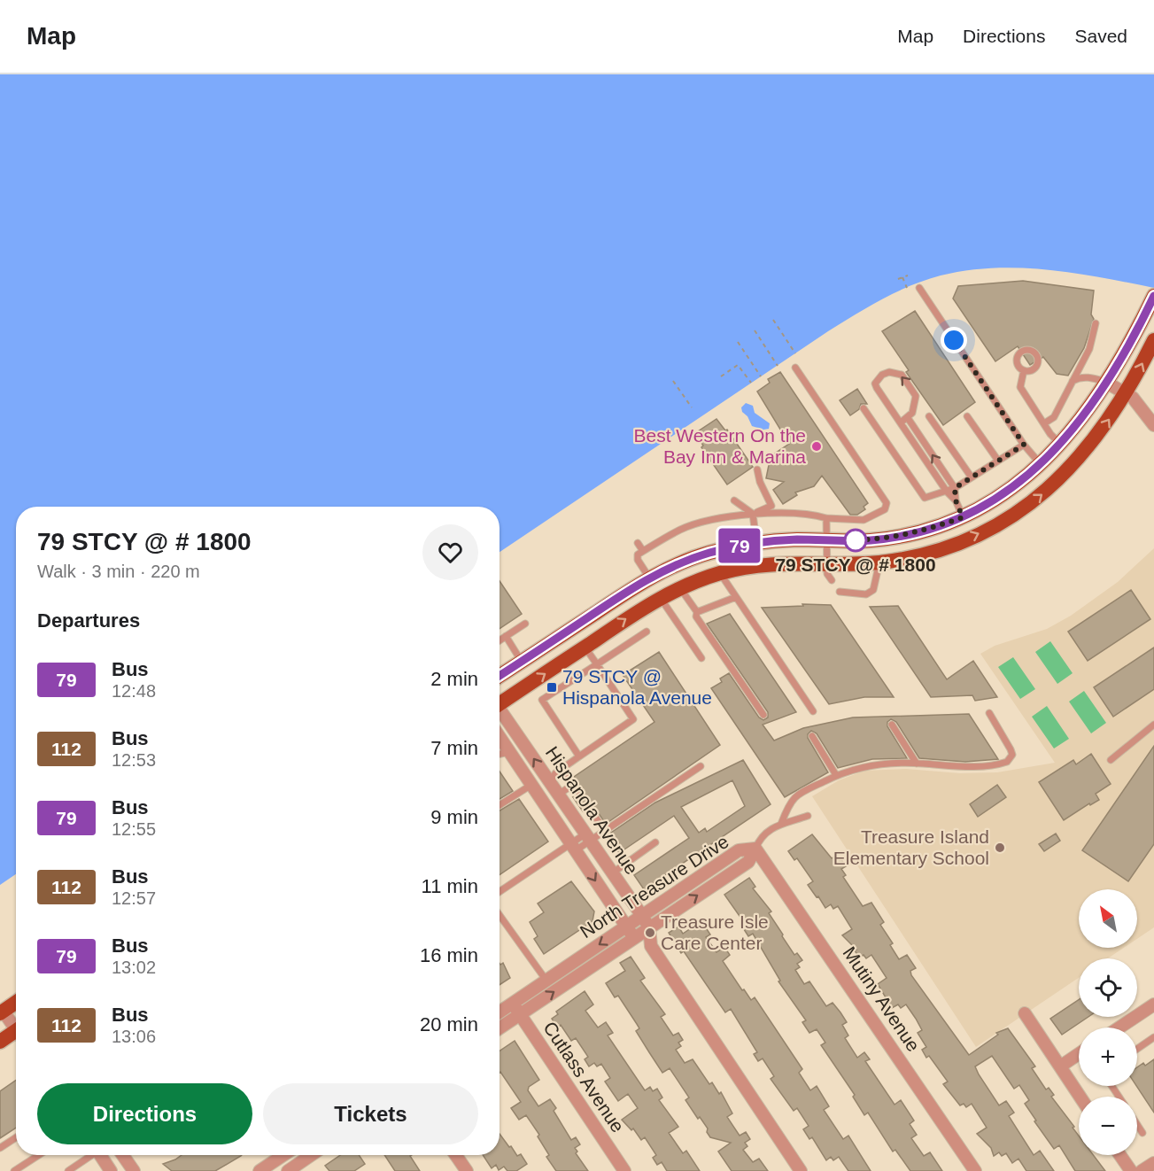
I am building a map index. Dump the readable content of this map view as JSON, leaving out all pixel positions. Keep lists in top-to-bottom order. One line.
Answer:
{"streets":{"street":["Hispanola Avenue","North Treasure Drive","Mutiny Avenue","Cutlass Avenue"]},"crossings":[["Hispanola Avenue","North Treasure Drive"],["North Treasure Drive","Mutiny Avenue"],["North Treasure Drive","Cutlass Avenue"]],"places":{"other":["Best Western On the Bay Inn & Marina","79 STCY @ # 1800","Treasure Island Elementary School","Treasure Isle Care Center"],"transit":["79 STCY @ Hispanola Avenue"]},"lines":["bus line 79"],"north":"top left","page":{"header":"Map","nav":["Map","Directions","Saved"],"on_map":"79","heading":[["79 STCY @ # 1800","Walk · 3 min · 220 m"],"Departures"],"list":[{"mark":"79","name":"Bus","note":"12:48","value":"2 min"},{"mark":"112","name":"Bus","note":"12:53","value":"7 min"},{"mark":"79","name":"Bus","note":"12:55","value":"9 min"},{"mark":"112","name":"Bus","note":"12:57","value":"11 min"},{"mark":"79","name":"Bus","note":"13:02","value":"16 min"},{"mark":"112","name":"Bus","note":"13:06","value":"20 min"}],"map_buttons":["+","−"],"buttons":["Directions","Tickets"]}}
